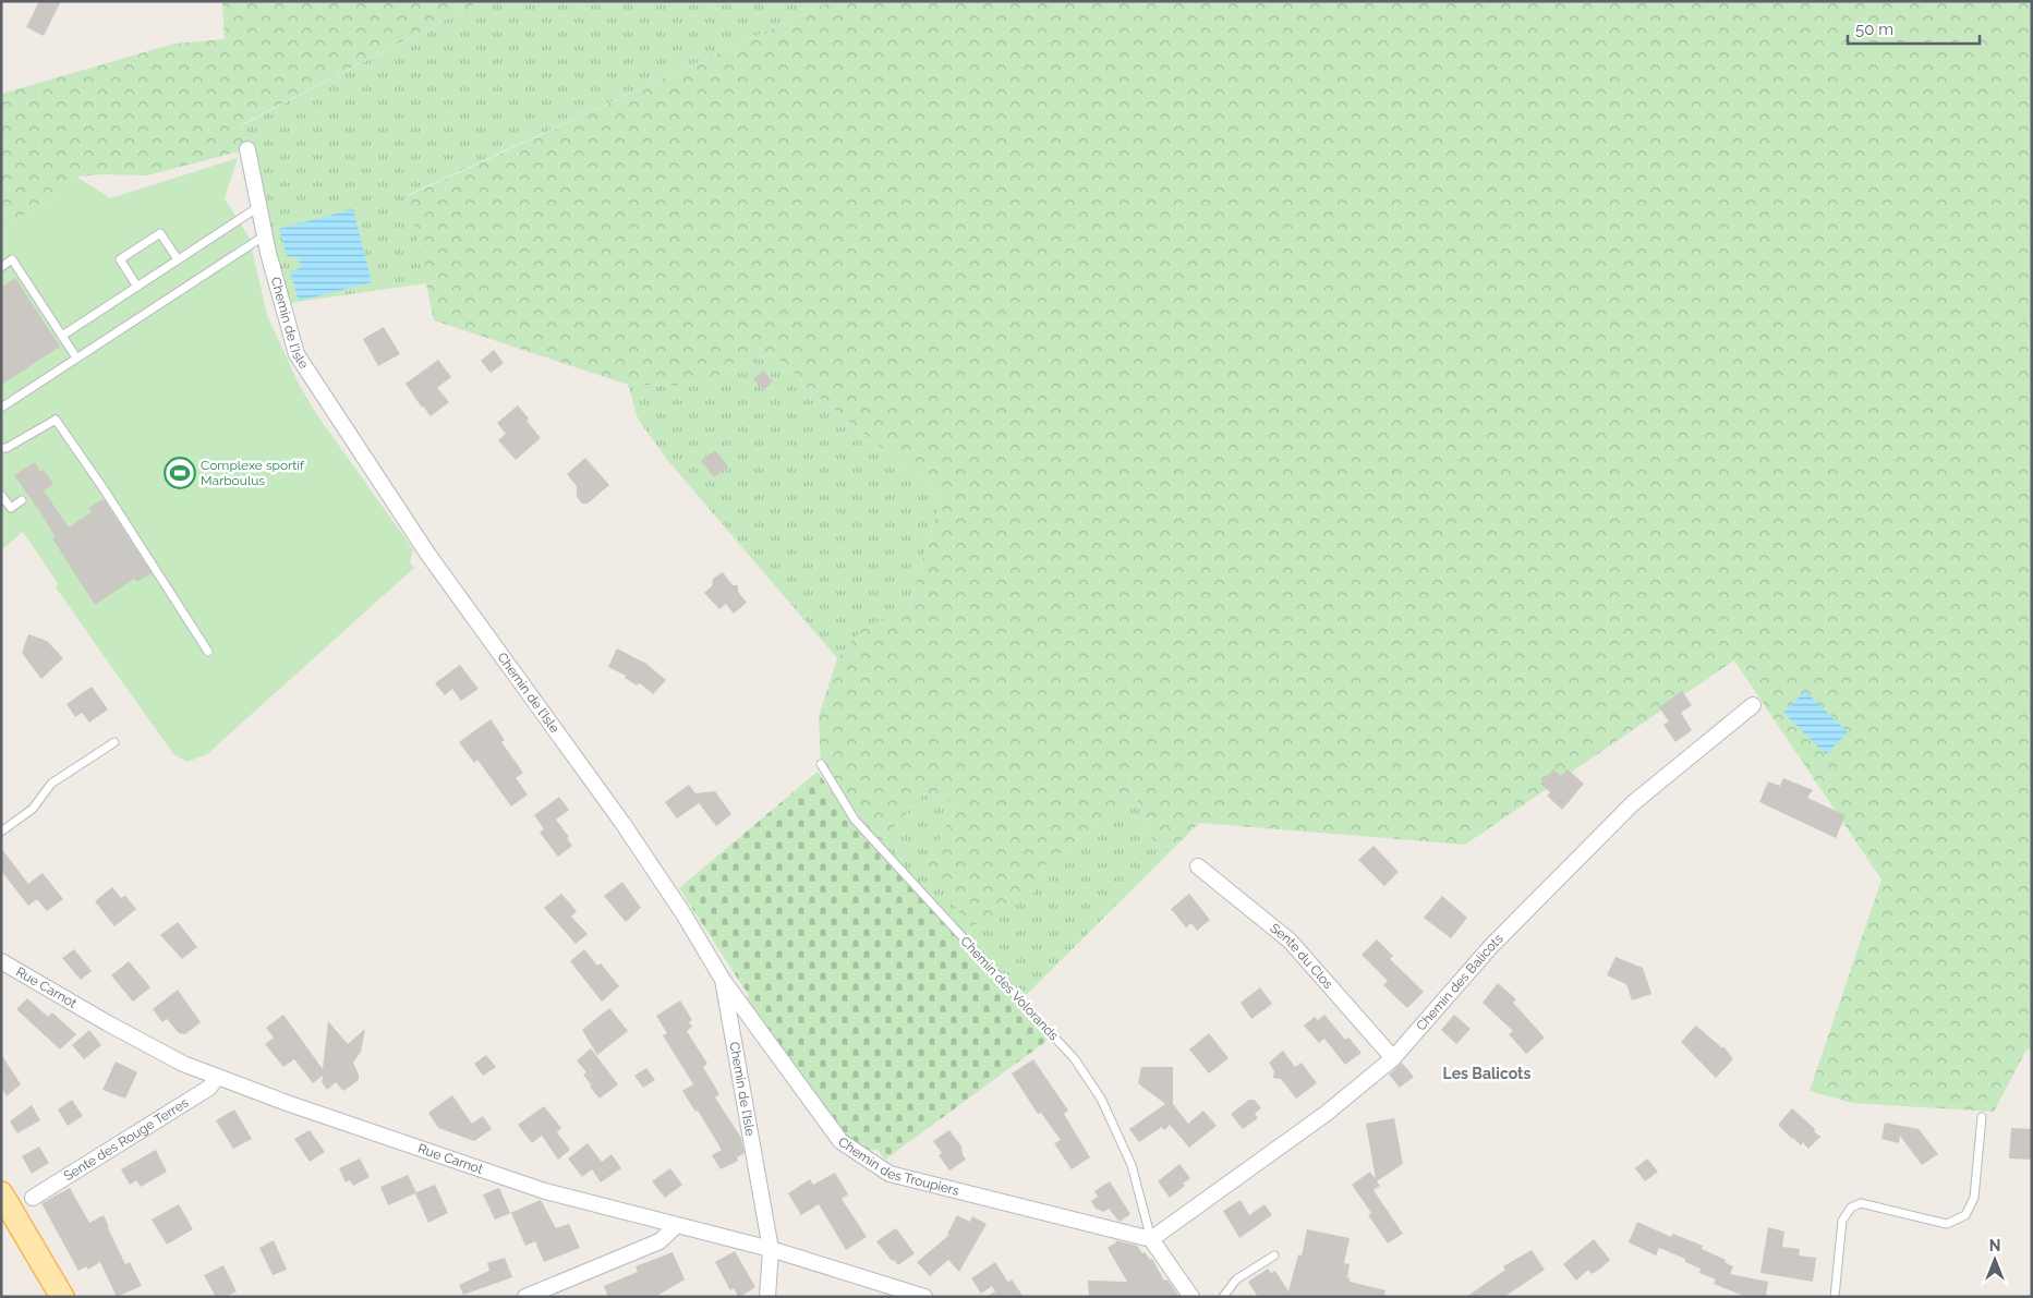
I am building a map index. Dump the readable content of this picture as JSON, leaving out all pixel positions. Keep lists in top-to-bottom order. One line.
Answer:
{"streets":{"street":["Chemin de l’Isle","Sente du Clos","Chemin des Balicots","Rue Carnot","Sente des Rouge Terres","Chemin des Troupiers"],"lane":["Chemin des Volorands"]},"crossings":[["Chemin de l’Isle","Rue Carnot"],["Chemin de l’Isle","Chemin des Troupiers"],["Sente du Clos","Chemin des Balicots"],["Chemin des Balicots","Chemin des Volorands"],["Chemin des Balicots","Chemin des Troupiers"],["Rue Carnot","Sente des Rouge Terres"],["Chemin des Volorands","Chemin des Troupiers"]],"districts":["Les Balicots"],"places":{"sports":["Complexe sportif Marboulus"]},"scale_bar":"50 m","north":"top"}
